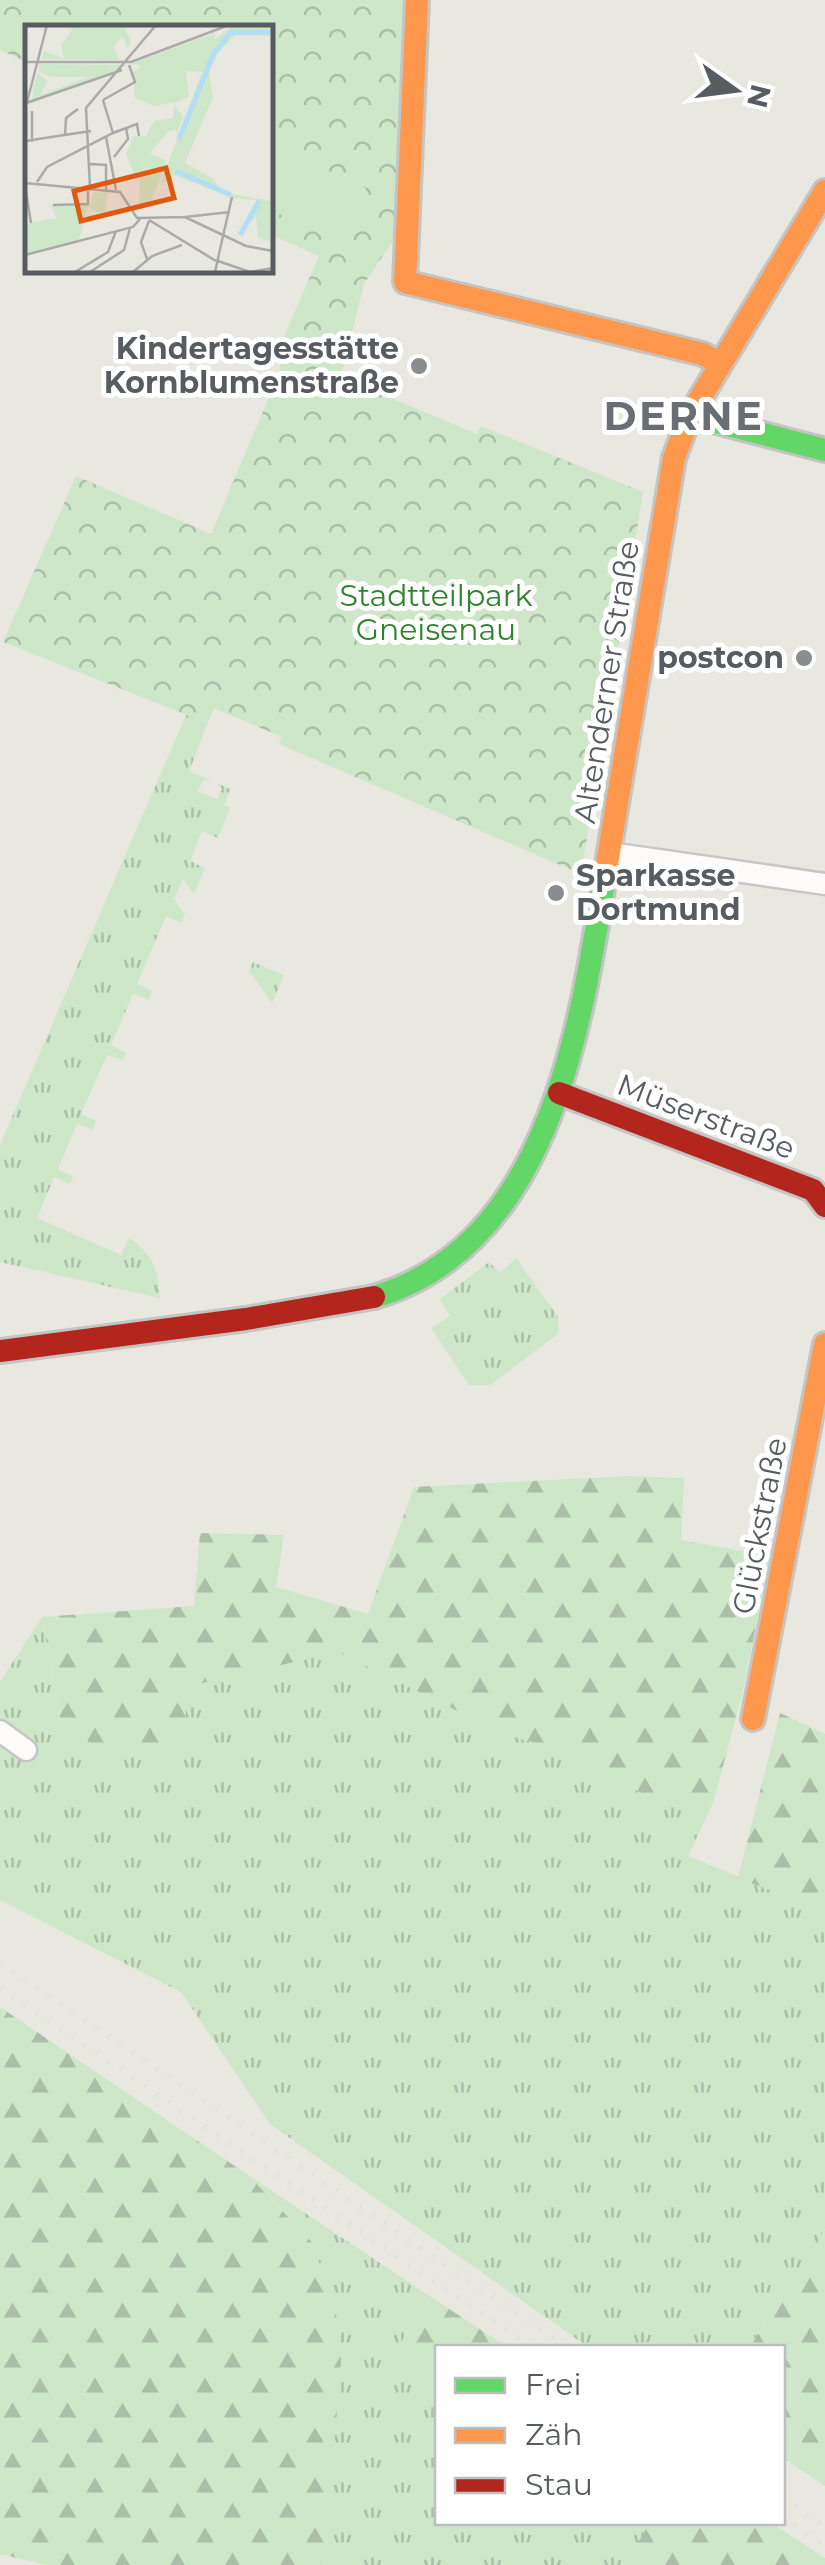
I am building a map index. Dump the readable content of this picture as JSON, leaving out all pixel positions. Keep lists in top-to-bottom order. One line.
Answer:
{"streets":{"main road":["Altenderner Straße","Müserstraße","Glückstraße"]},"crossings":[["Altenderner Straße","Müserstraße"]],"districts":["DERNE"],"parks":["Stadtteilpark Gneisenau"],"places":["Kindertagesstätte Kornblumenstraße","postcon","Sparkasse Dortmund"],"legend":["Frei","Zäh","Stau"],"north":"right"}
